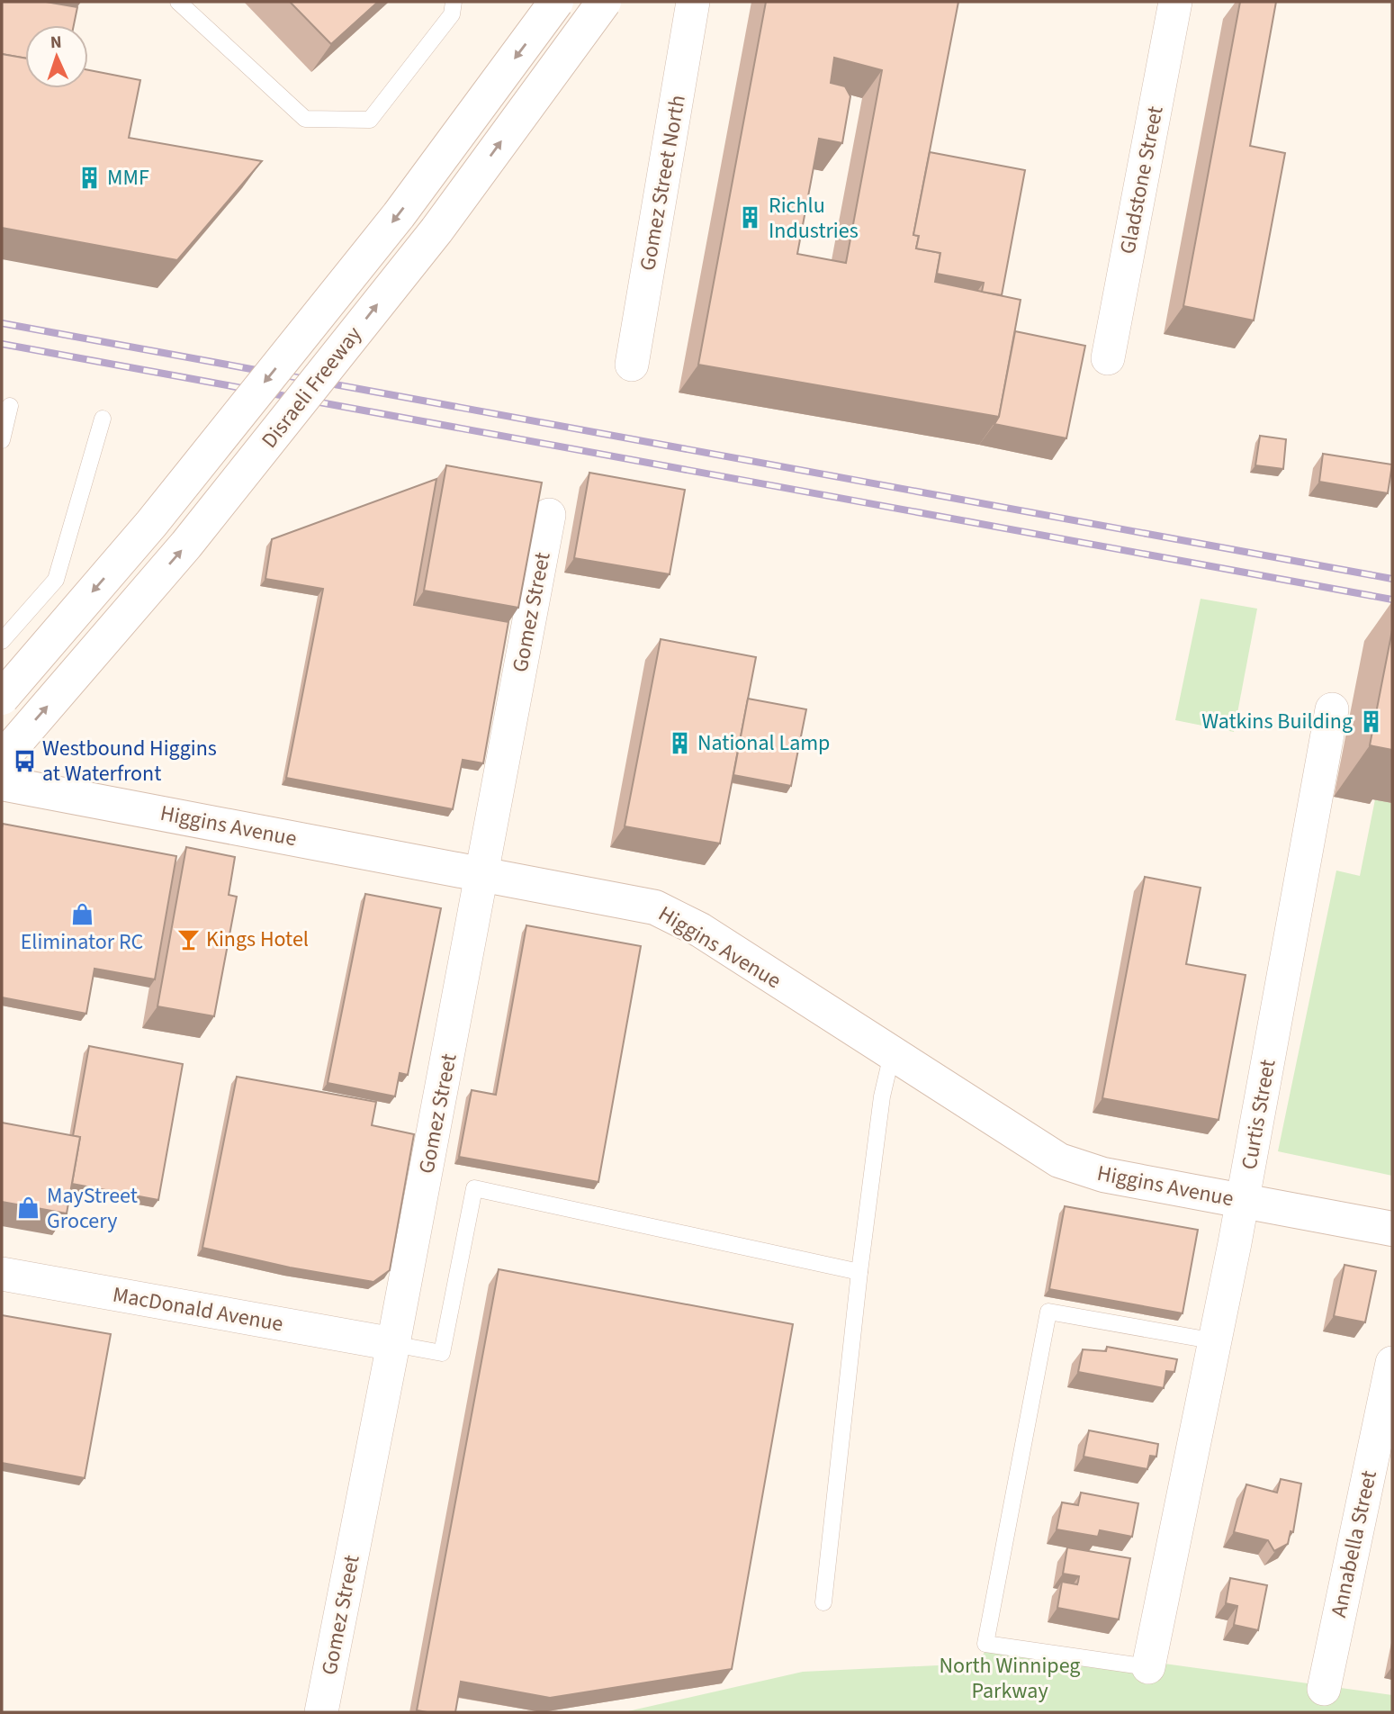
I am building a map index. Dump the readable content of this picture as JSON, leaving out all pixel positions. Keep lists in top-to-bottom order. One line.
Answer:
{"streets":{"main road":["Disraeli Freeway","Higgins Avenue"],"street":["Gladstone Street","Gomez Street North","Gomez Street","Curtis Street","MacDonald Avenue","Annabella Street"]},"crossings":[["Gomez Street","Higgins Avenue"],["Gomez Street","MacDonald Avenue"],["Higgins Avenue","Curtis Street"]],"parks":["North Winnipeg Parkway"],"places":{"building":["MMF","Richlu Industries","Watkins Building","National Lamp"],"bus stop":["Westbound Higgins at Waterfront"],"shop":["Eliminator RC","MayStreet Grocery"],"bar":["Kings Hotel"]},"north":"top"}
